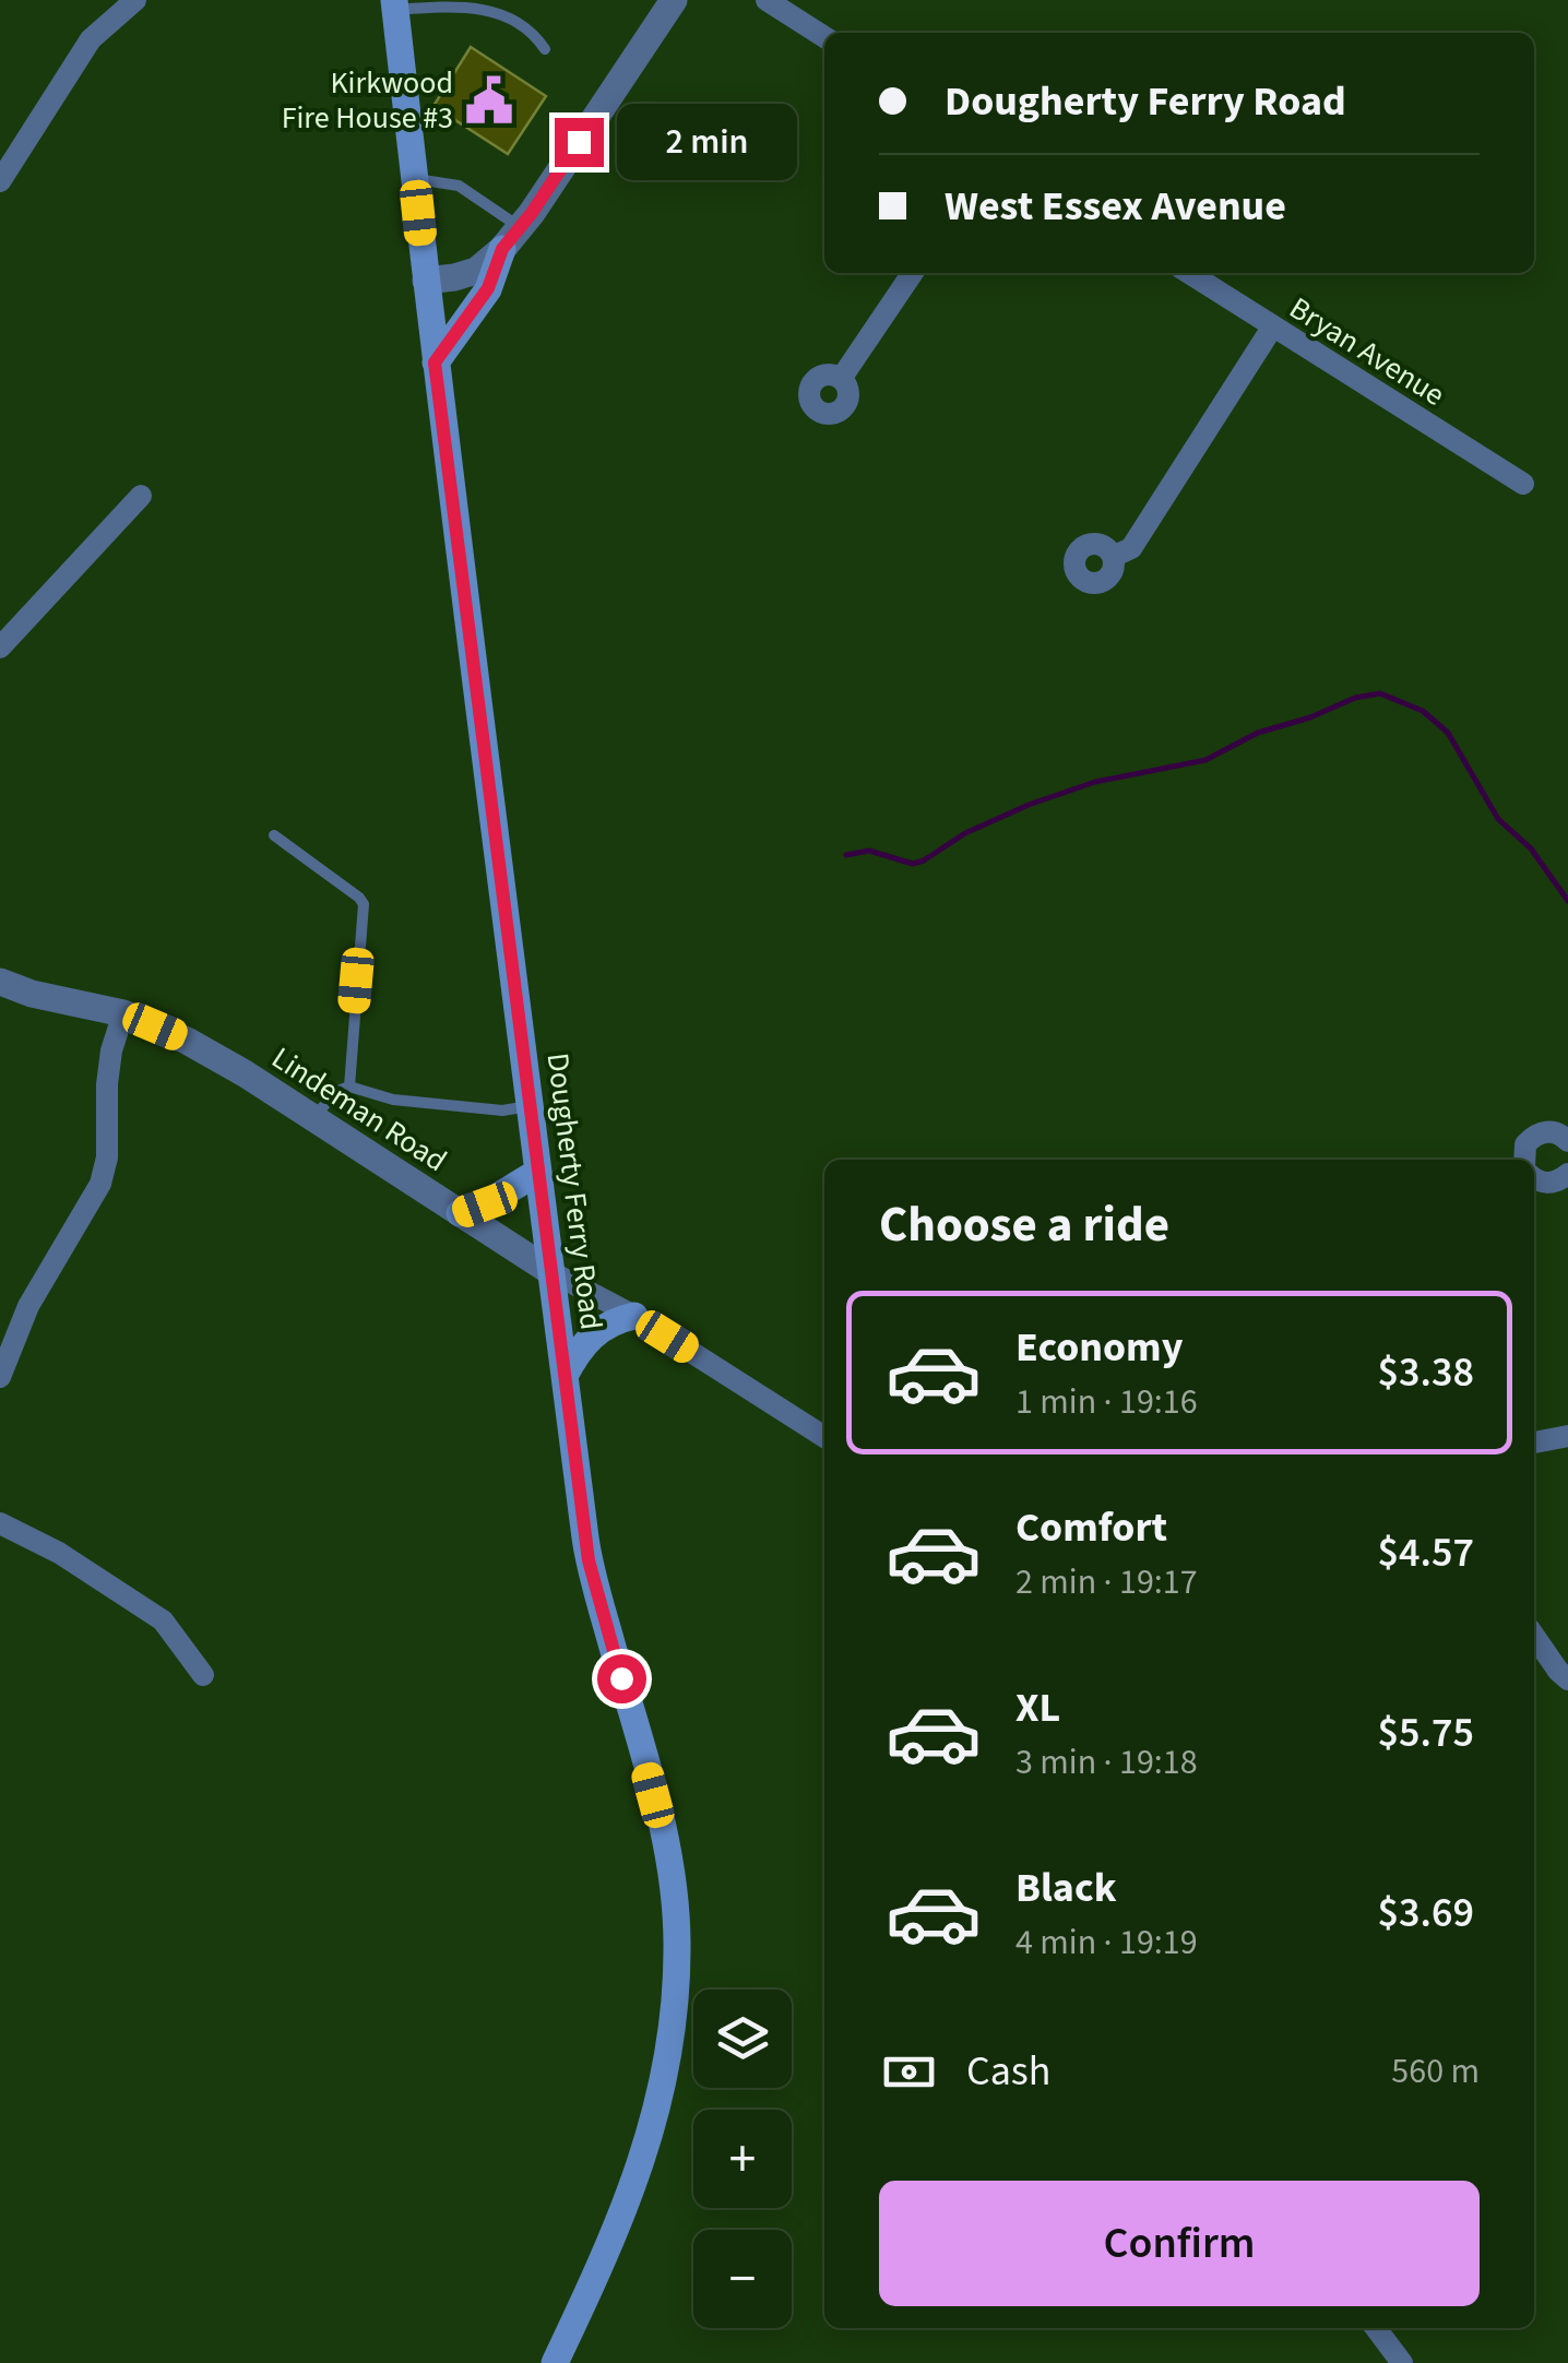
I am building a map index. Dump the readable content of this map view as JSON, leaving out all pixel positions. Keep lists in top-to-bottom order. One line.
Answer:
{"streets":{"main road":["Dougherty Ferry Road"],"street":["Bryan Avenue","Lindeman Road"]},"crossings":[["Lindeman Road","Dougherty Ferry Road"]],"places":{"public building":["Kirkwood Fire House #3"]},"page":{"banner":["Dougherty Ferry Road","West Essex Avenue"],"bubble":"2 min","heading":"Choose a ride","list":[{"name":"Economy","note":"1 min · 19:16","value":"$3.38"},{"name":"Comfort","note":"2 min · 19:17","value":"$4.57"},{"name":"XL","note":"3 min · 19:18","value":"$5.75"},{"name":"Black","note":"4 min · 19:19","value":"$3.69"}],"map_buttons":["+","−"],"pay":["Cash","560 m"],"buttons":"Confirm"}}
